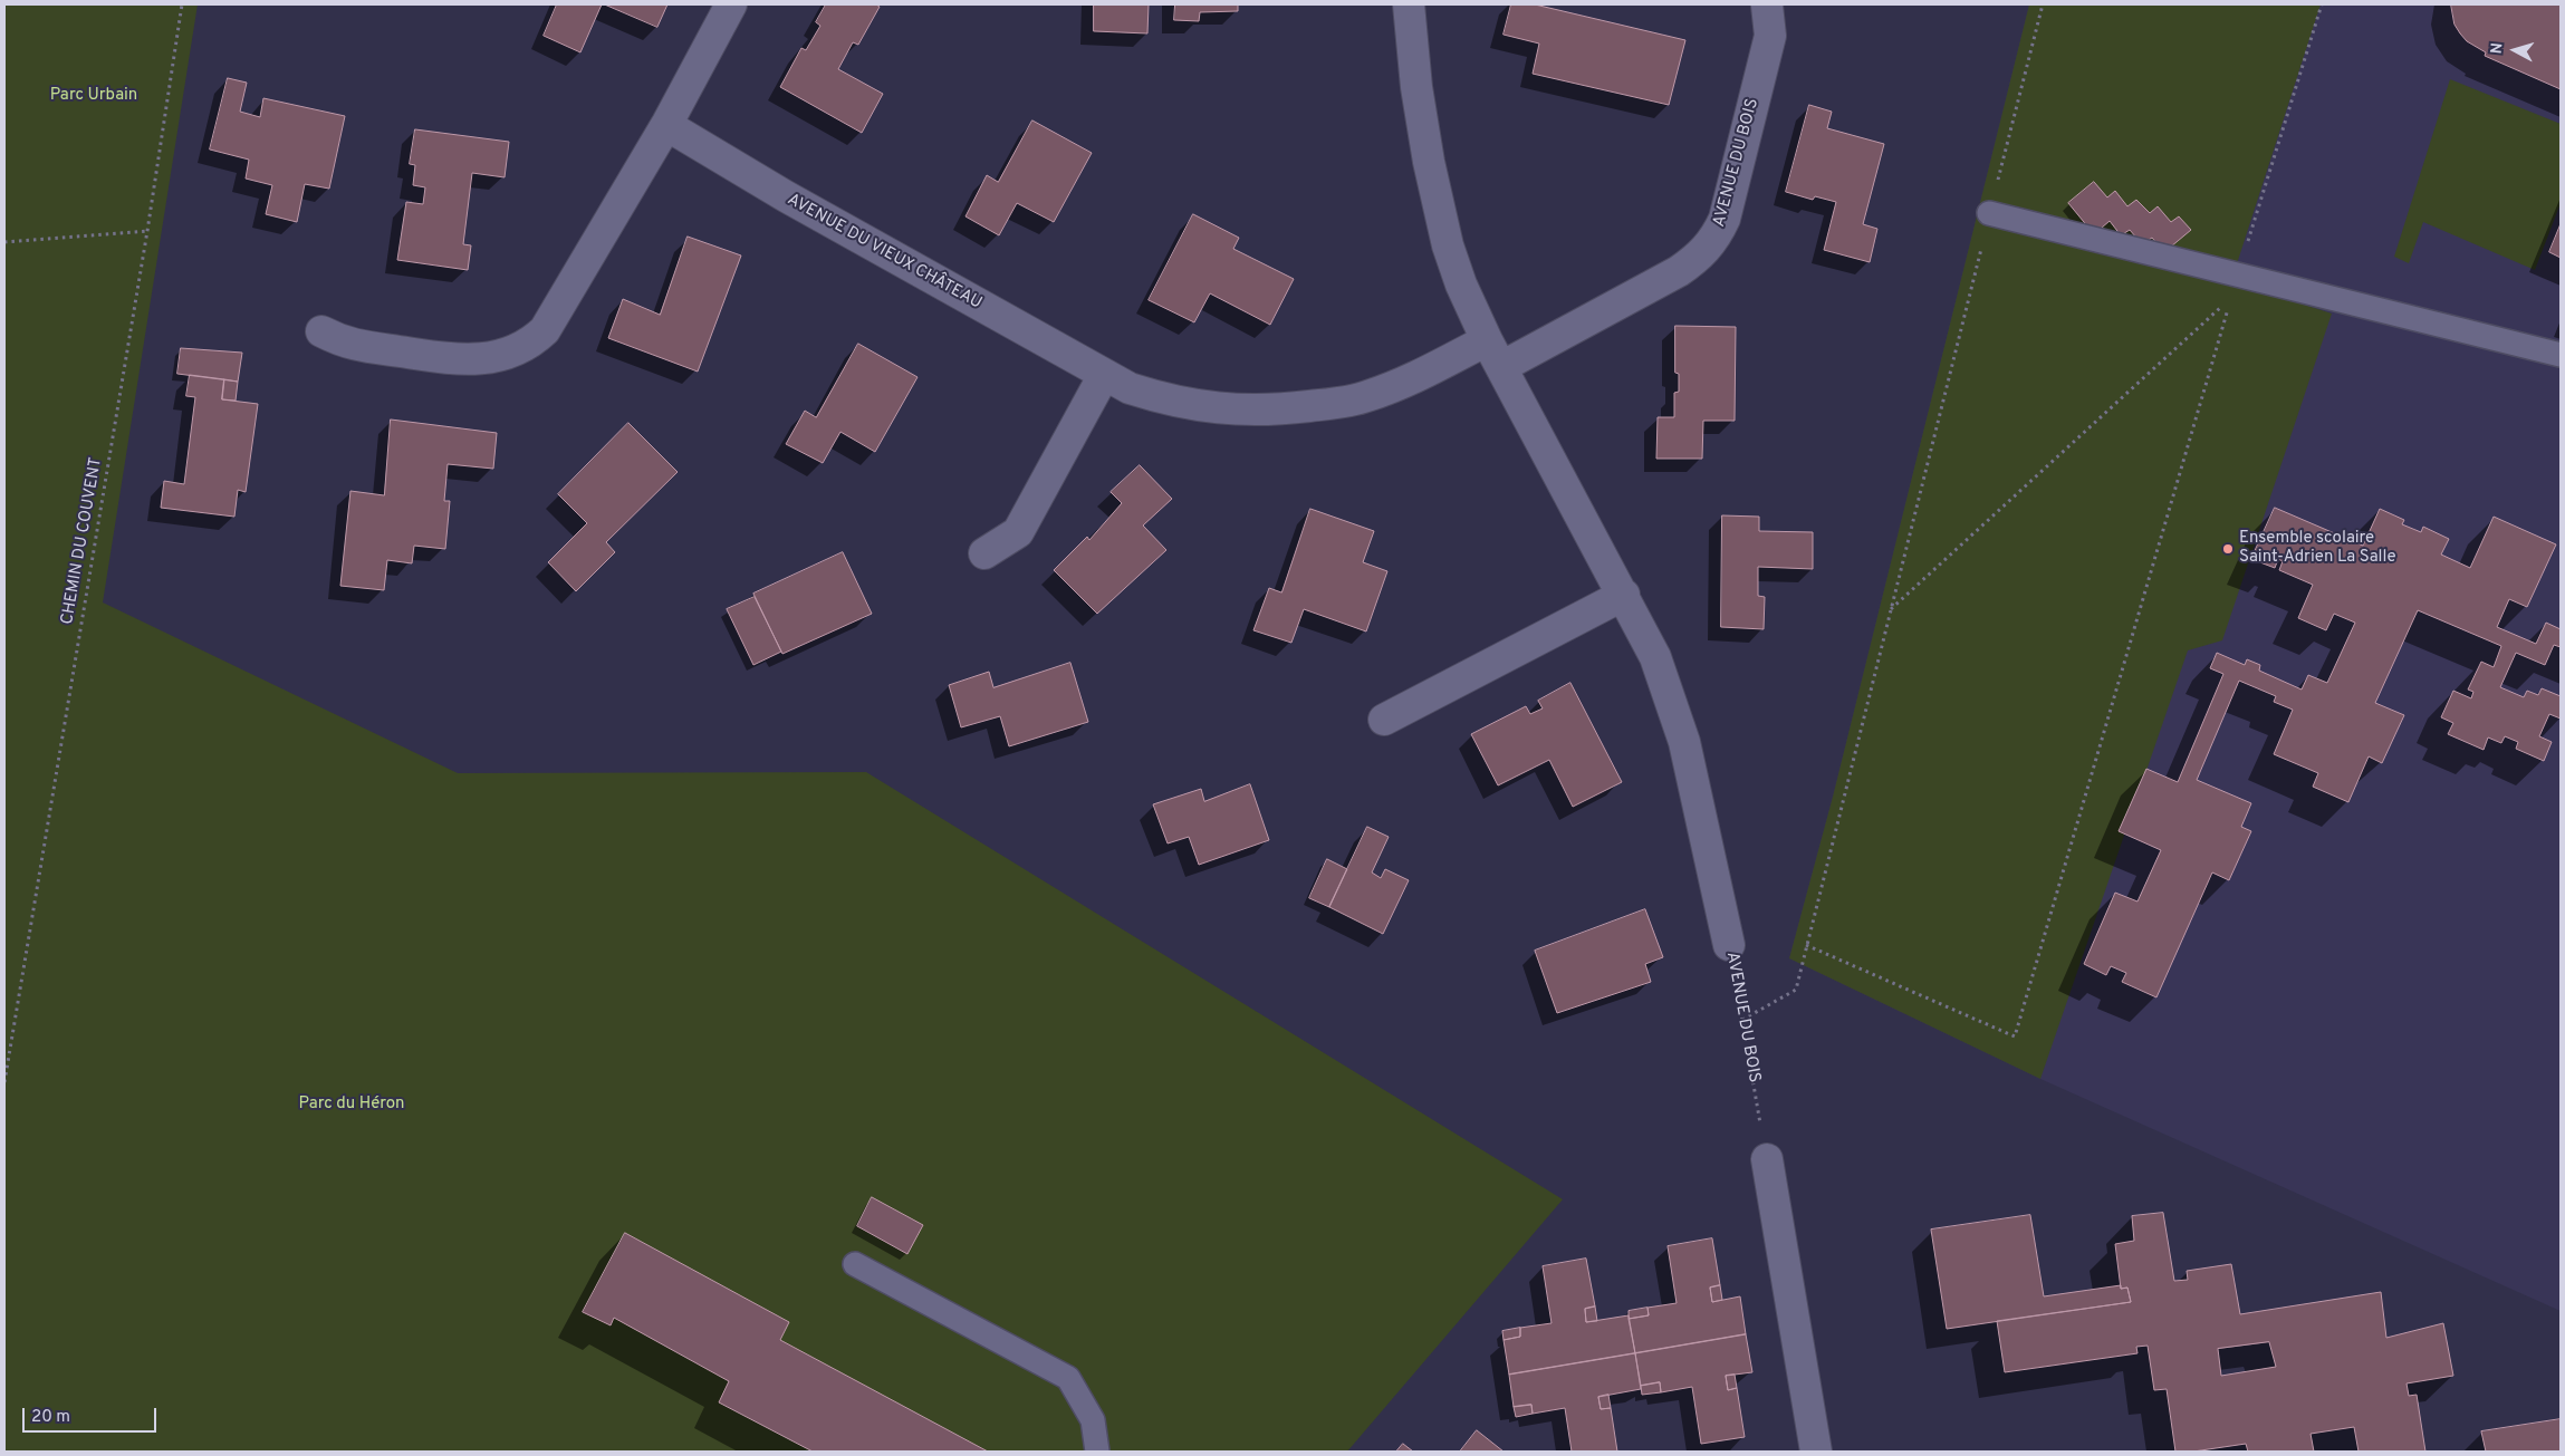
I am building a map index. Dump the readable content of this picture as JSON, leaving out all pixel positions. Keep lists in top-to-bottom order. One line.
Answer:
{"streets":{"street":["AVENUE DU BOIS","AVENUE DU VIEUX CHÂTEAU"],"path":["CHEMIN DU COUVENT"]},"crossings":[["AVENUE DU BOIS","AVENUE DU VIEUX CHÂTEAU"]],"parks":["Parc Urbain","Parc du Héron"],"places":["Ensemble scolaire Saint-Adrien La Salle"],"scale_bar":"20 m","north":"left"}
